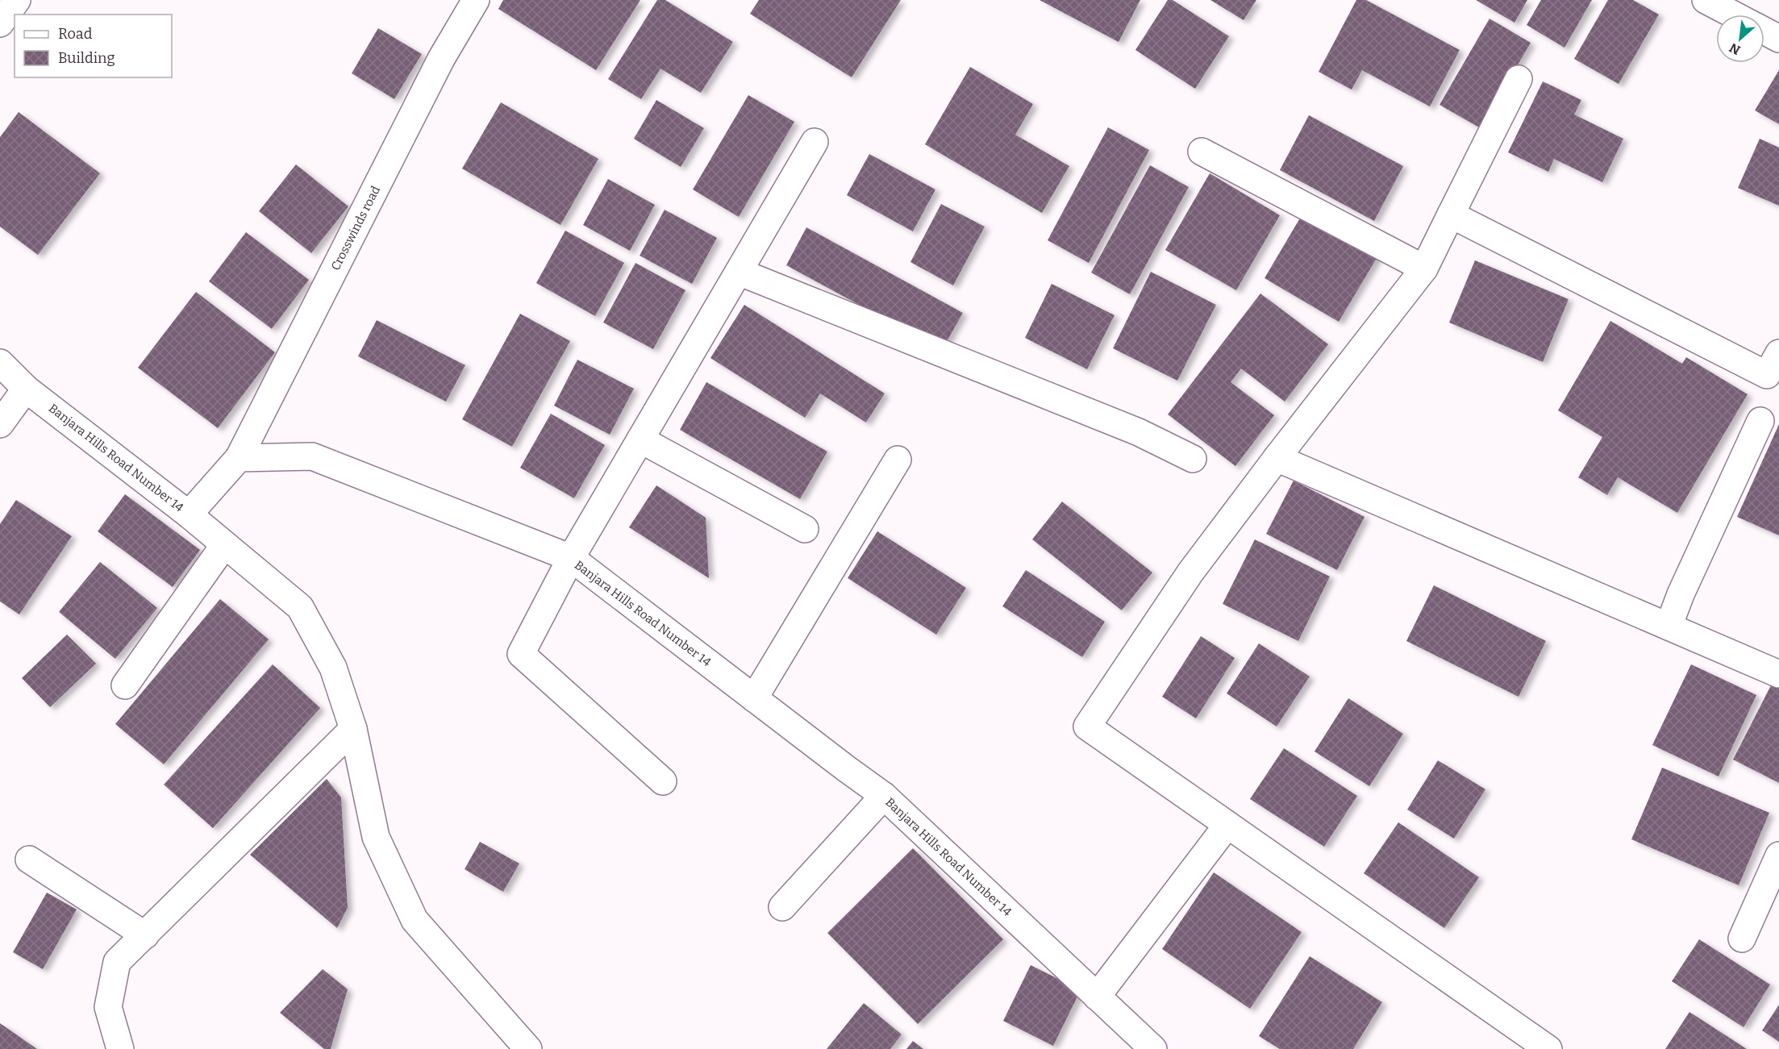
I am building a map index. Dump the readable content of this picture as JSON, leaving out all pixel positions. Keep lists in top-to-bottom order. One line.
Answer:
{"streets":{"street":["Crosswinds road","Banjara Hills Road Number 14"]},"crossings":[["Crosswinds road","Banjara Hills Road Number 14"]],"legend":["Road","Building"],"north":"bottom left"}
